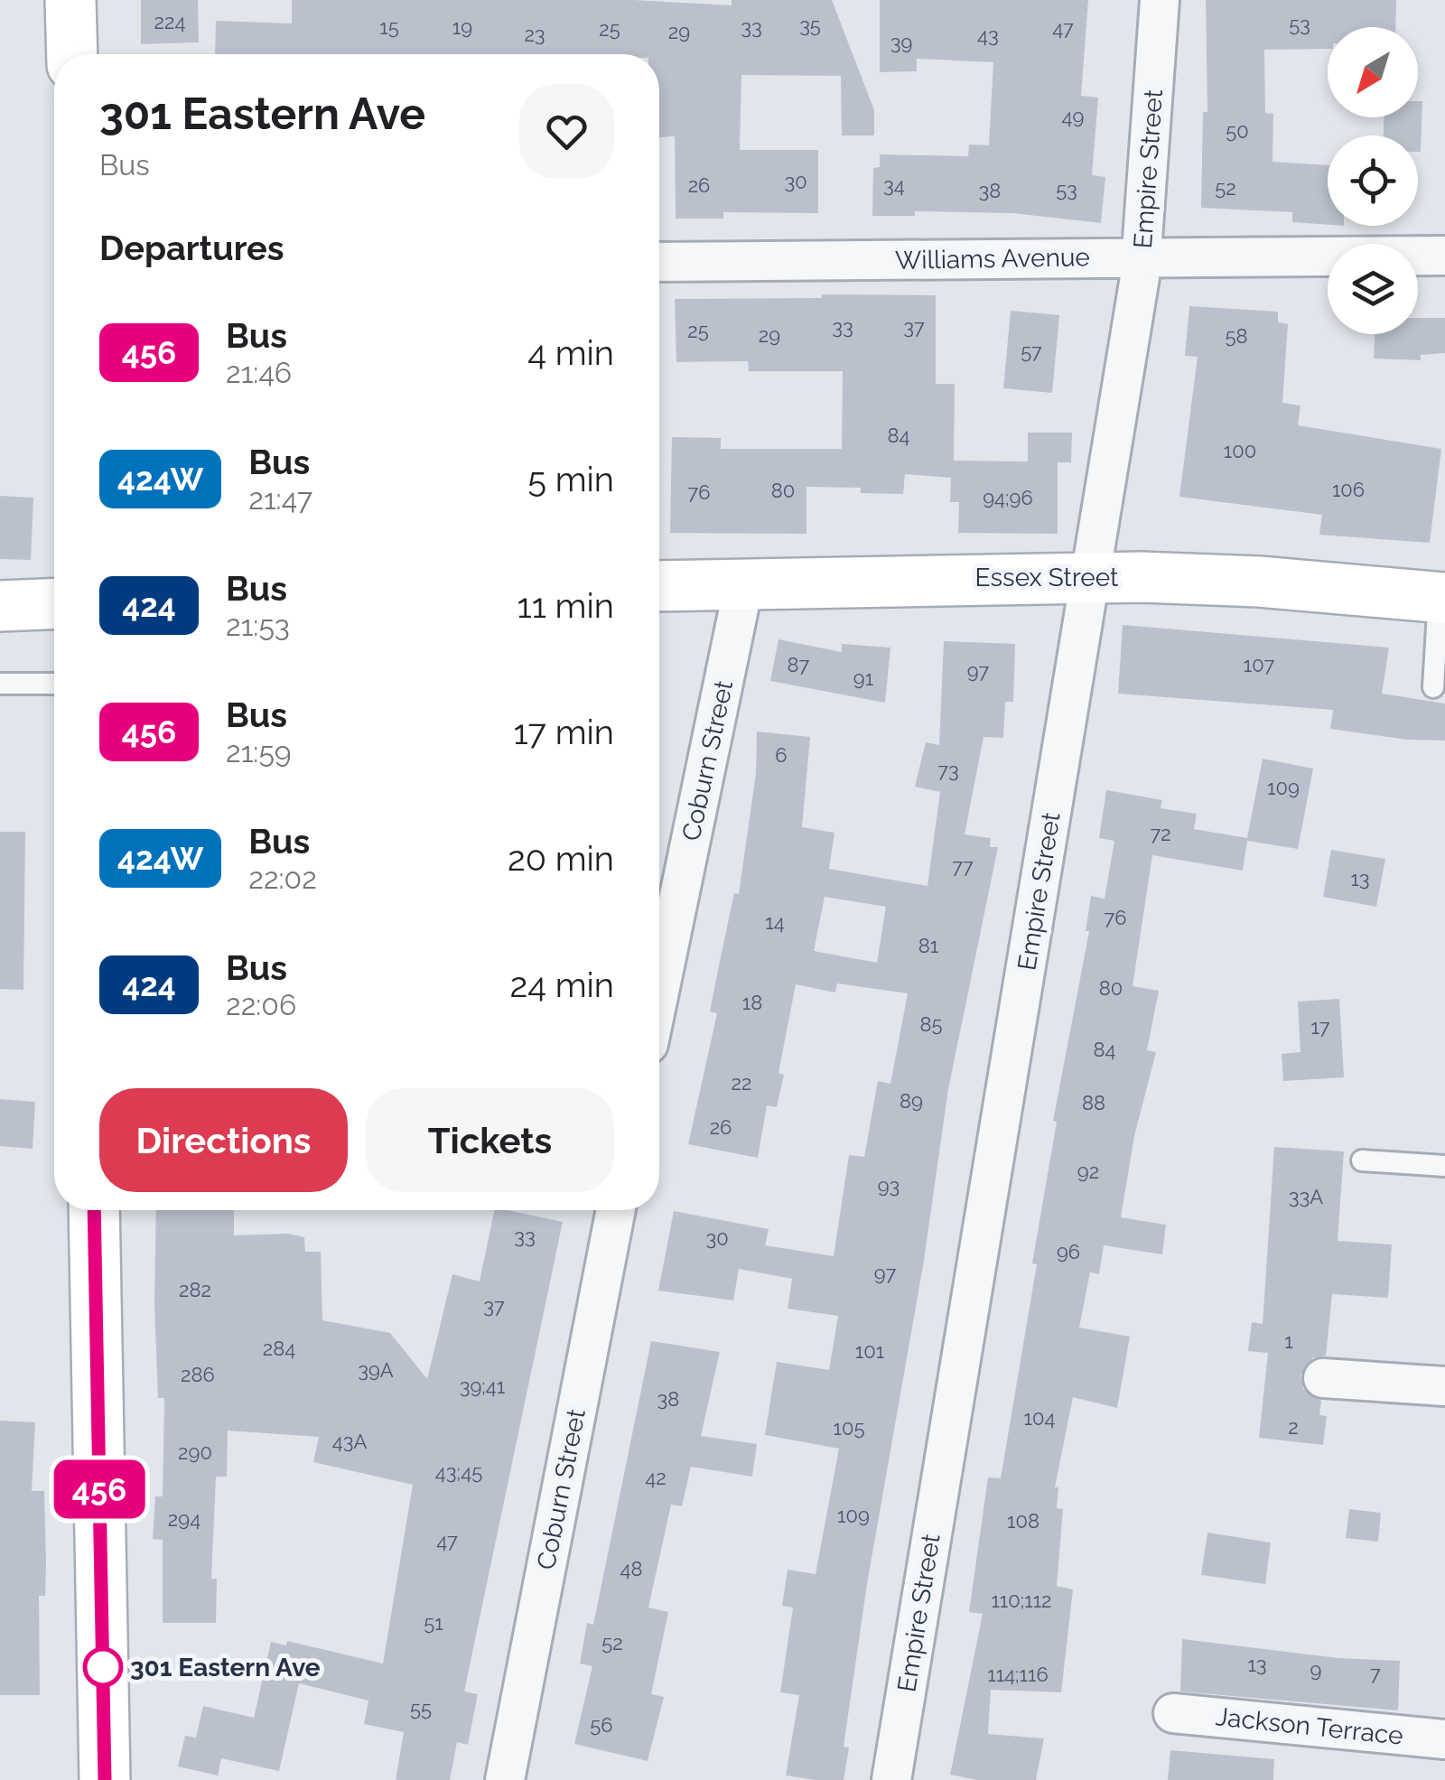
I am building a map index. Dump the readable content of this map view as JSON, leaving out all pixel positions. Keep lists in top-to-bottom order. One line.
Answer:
{"streets":{"main road":["Essex Street"],"street":["Empire Street","Williams Avenue","Coburn Street","Jackson Terrace"]},"crossings":[["Empire Street","Williams Avenue"],["Empire Street","Essex Street"],["Essex Street","Coburn Street"]],"places":["301 Eastern Ave"],"lines":["bus line 456"],"house_numbers":["224","53","35","15","19","33","47","25","29","23","43","39","49","50","30","26","34","52","53","38","33","37","25","29","58","57","84","100","106","80","76","94;96","87","107","97","91","6","73","109","72","77","13","76","14","81","80","18","85","17","84","22","89","88","26","92","93","33A","33","30","96","97","282","37","1","284","101","39A","286","39;41","38","104","2","105","43A","290","43;45","42","109","294","108","47","48","110;112","51","52","13","9","7","114;116","55","56"],"north":"bottom left","page":{"on_map":"456","heading":[["301 Eastern Ave","Bus"],"Departures"],"list":[{"mark":"456","name":"Bus","note":"21:46","value":"4 min"},{"mark":"424W","name":"Bus","note":"21:47","value":"5 min"},{"mark":"424","name":"Bus","note":"21:53","value":"11 min"},{"mark":"456","name":"Bus","note":"21:59","value":"17 min"},{"mark":"424W","name":"Bus","note":"22:02","value":"20 min"},{"mark":"424","name":"Bus","note":"22:06","value":"24 min"}],"buttons":["Directions","Tickets"]}}
